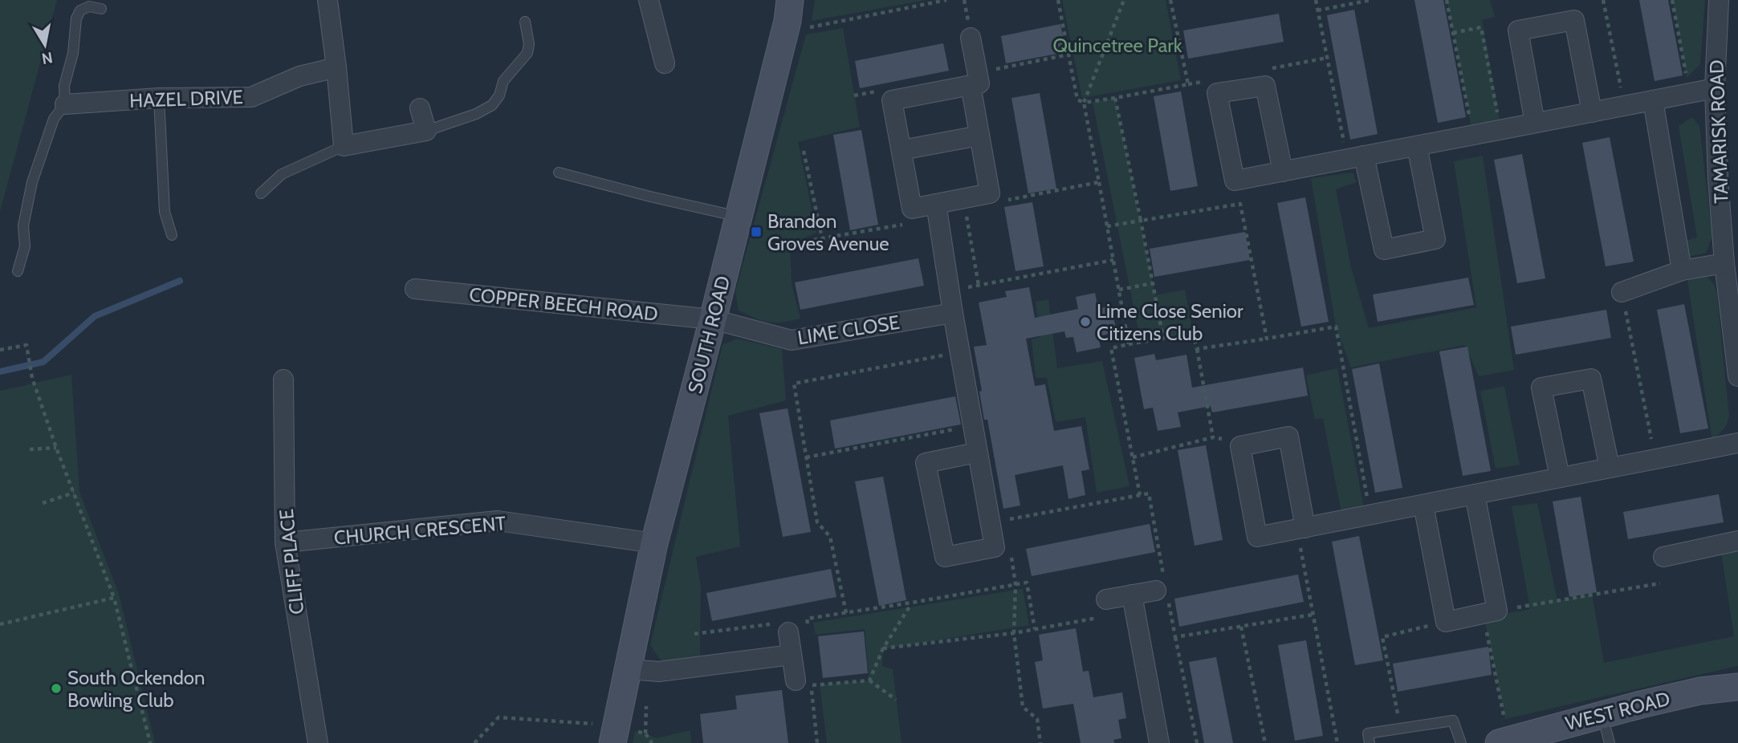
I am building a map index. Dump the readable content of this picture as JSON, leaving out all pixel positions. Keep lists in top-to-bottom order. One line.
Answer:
{"streets":{"main road":["SOUTH ROAD","WEST ROAD"],"street":["HAZEL DRIVE","TAMARISK ROAD","COPPER BEECH ROAD","LIME CLOSE","CHURCH CRESCENT","CLIFF PLACE"]},"crossings":[["COPPER BEECH ROAD","LIME CLOSE"],["COPPER BEECH ROAD","SOUTH ROAD"],["LIME CLOSE","SOUTH ROAD"],["SOUTH ROAD","CHURCH CRESCENT"],["CHURCH CRESCENT","CLIFF PLACE"]],"parks":["Quincetree Park"],"places":{"transit":["Brandon Groves Avenue"],"other":["Lime Close Senior Citizens Club","South Ockendon Bowling Club"]},"north":"bottom"}
